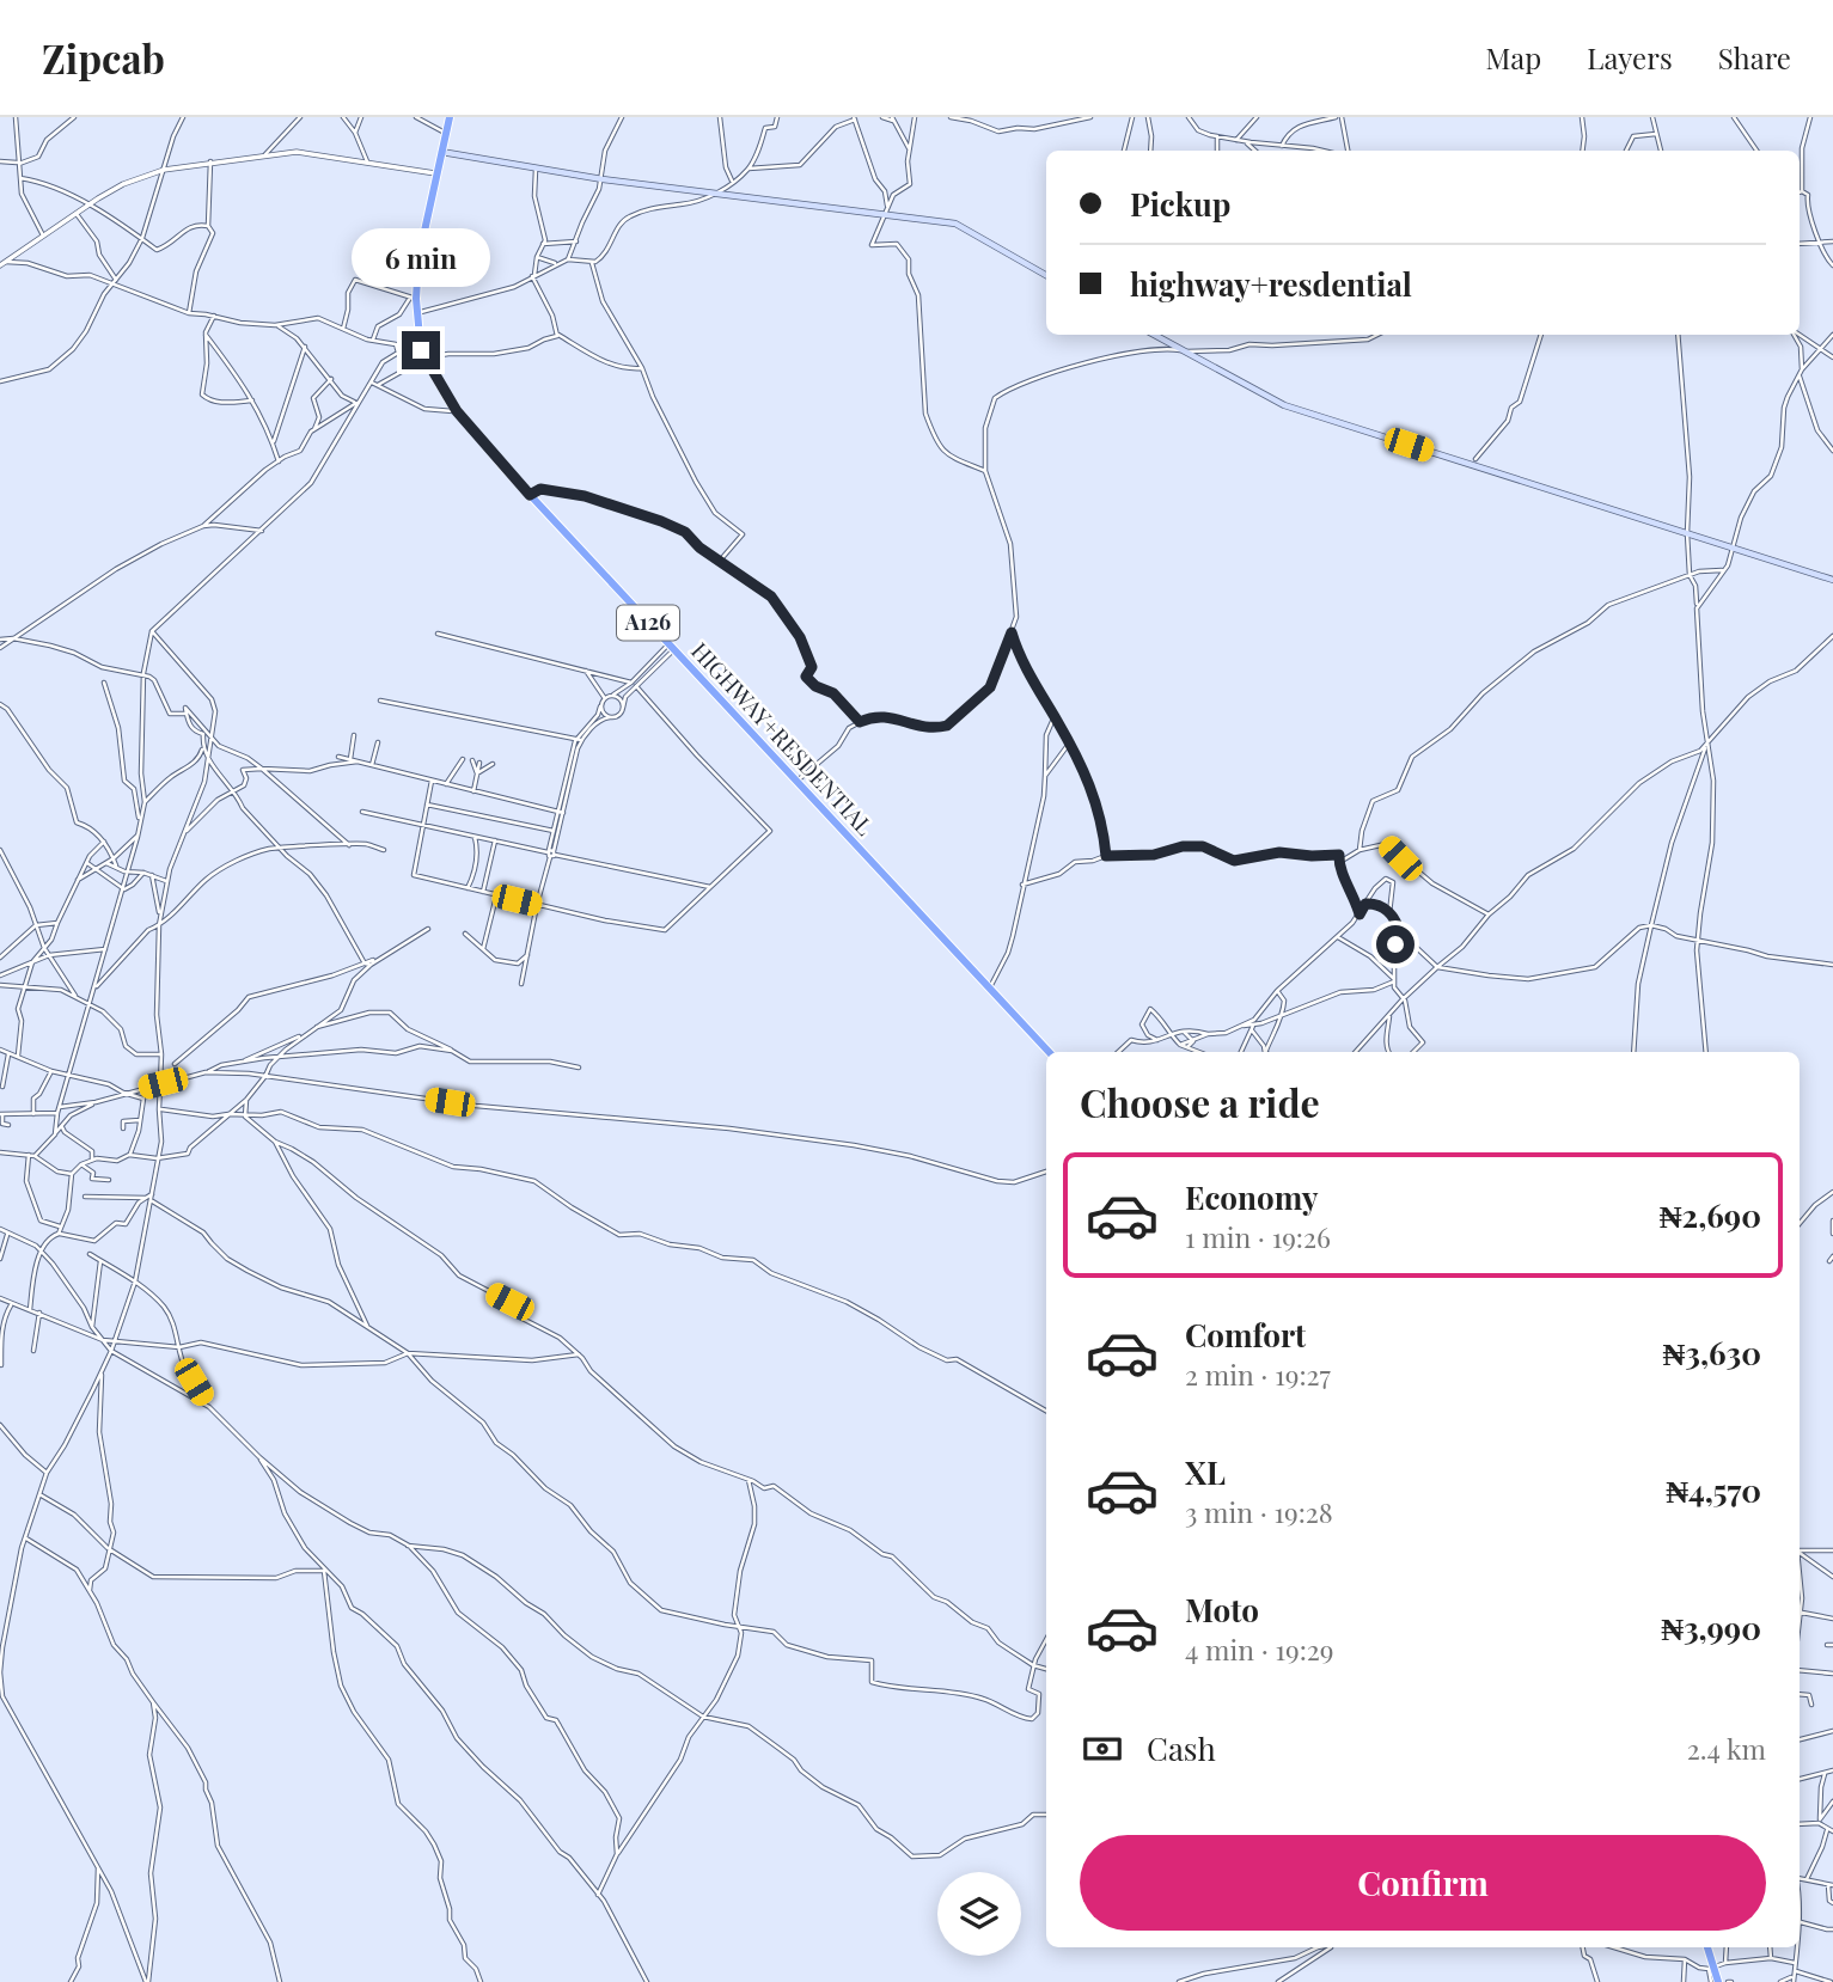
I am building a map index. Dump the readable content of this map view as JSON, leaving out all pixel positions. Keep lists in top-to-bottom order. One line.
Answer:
{"streets":{"highway":["A126","HIGHWAY+RESDENTIAL"]},"page":{"header":"Zipcab","nav":["Map","Layers","Share"],"banner":["Pickup","highway+resdential"],"bubble":"6 min","heading":"Choose a ride","list":[{"name":"Economy","note":"1 min · 19:26","value":"₦2,690"},{"name":"Comfort","note":"2 min · 19:27","value":"₦3,630"},{"name":"XL","note":"3 min · 19:28","value":"₦4,570"},{"name":"Moto","note":"4 min · 19:29","value":"₦3,990"}],"pay":["Cash","2.4 km"],"buttons":"Confirm"}}
